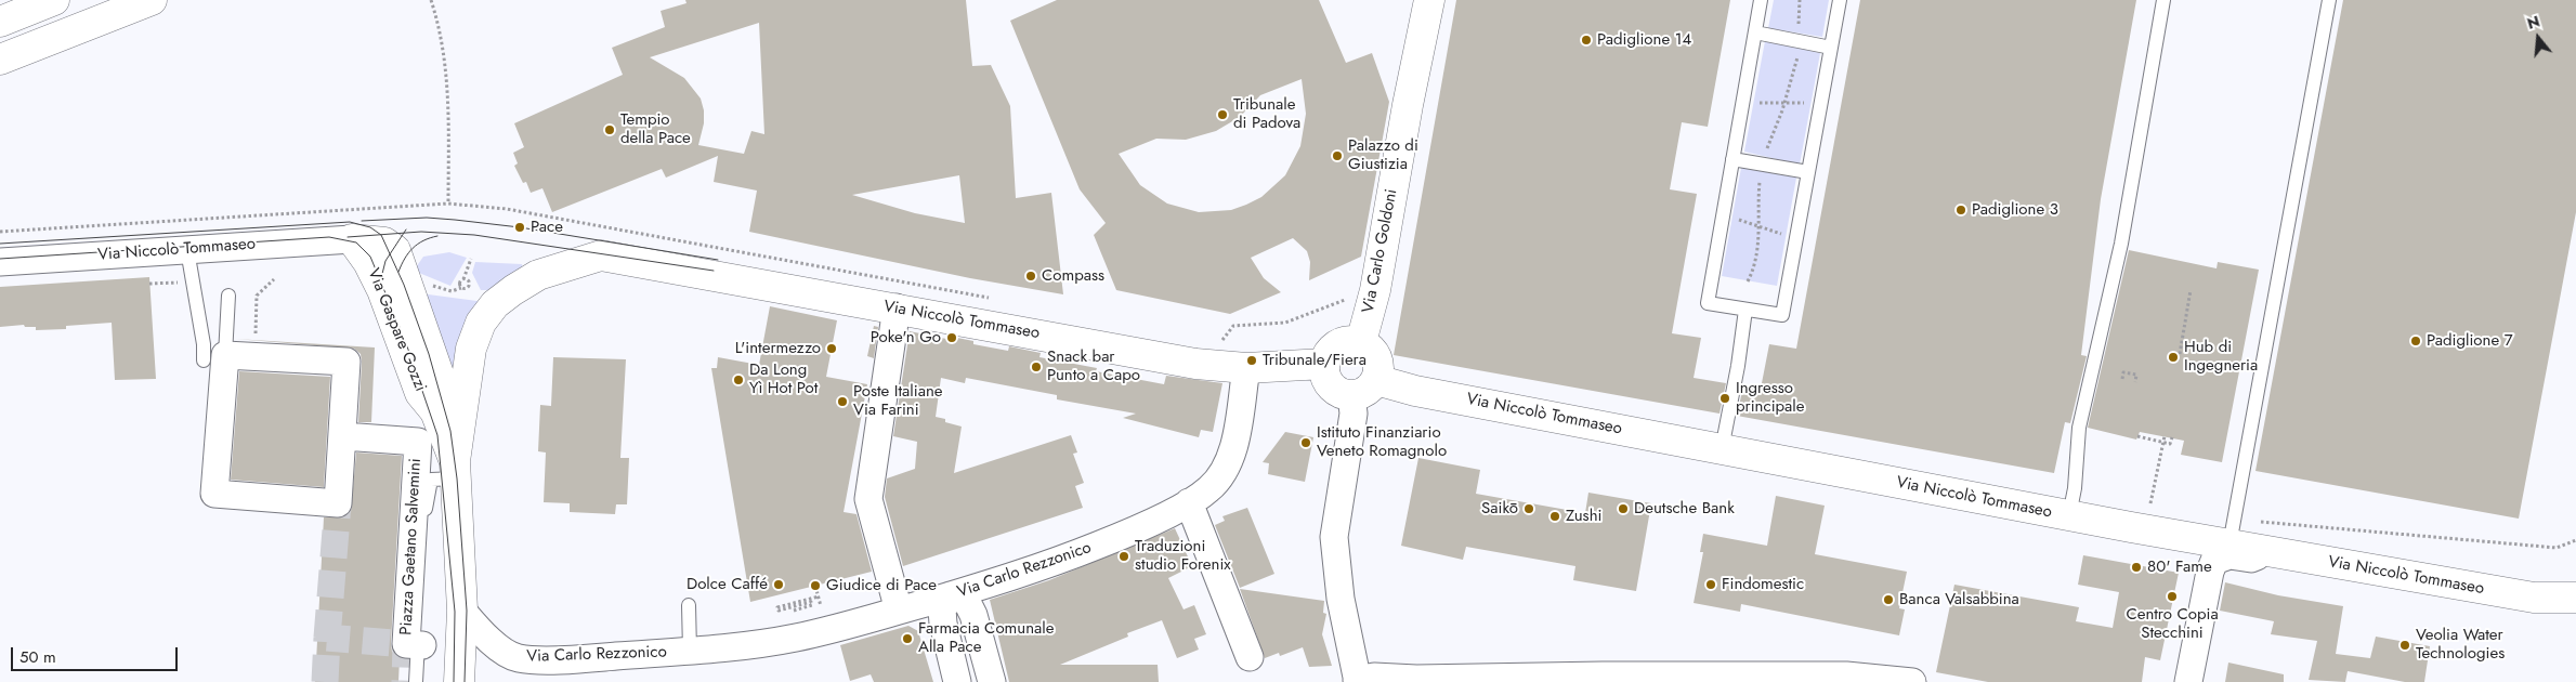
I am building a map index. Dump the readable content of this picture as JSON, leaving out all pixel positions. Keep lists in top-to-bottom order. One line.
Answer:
{"streets":{"street":["Via Niccolò Tommaseo","Via Carlo Goldoni","Via Gaspare Gozzi","Piazza Gaetano Salvemini","Via Carlo Rezzonico"]},"crossings":[["Via Niccolò Tommaseo","Via Carlo Goldoni"],["Via Niccolò Tommaseo","Via Gaspare Gozzi"],["Via Niccolò Tommaseo","Via Carlo Rezzonico"],["Via Gaspare Gozzi","Via Carlo Rezzonico"]],"places":["Padiglione 14","Tribunale di Padova","Tempio della Pace","Palazzo di Giustizia","Padiglione 3","Pace","Compass","Poke'n Go","Padiglione 7","L'intermezzo","Hub di Ingegneria","Tribunale/Fiera","Snack bar Punto a Capo","Da Long Yì Hot Pot","Ingresso principale","Poste Italiane Via Farini","Istituto Finanziario Veneto Romagnolo","Saikō","Deutsche Bank","Zushi","Traduzioni studio Forenix","80' Fame","Dolce Caffé","Findomestic","Giudice di Pace","Centro Copia Stecchini","Banca Valsabbina","Farmacia Comunale Alla Pace","Veolia Water Technologies"],"scale_bar":"50 m","north":"top"}
